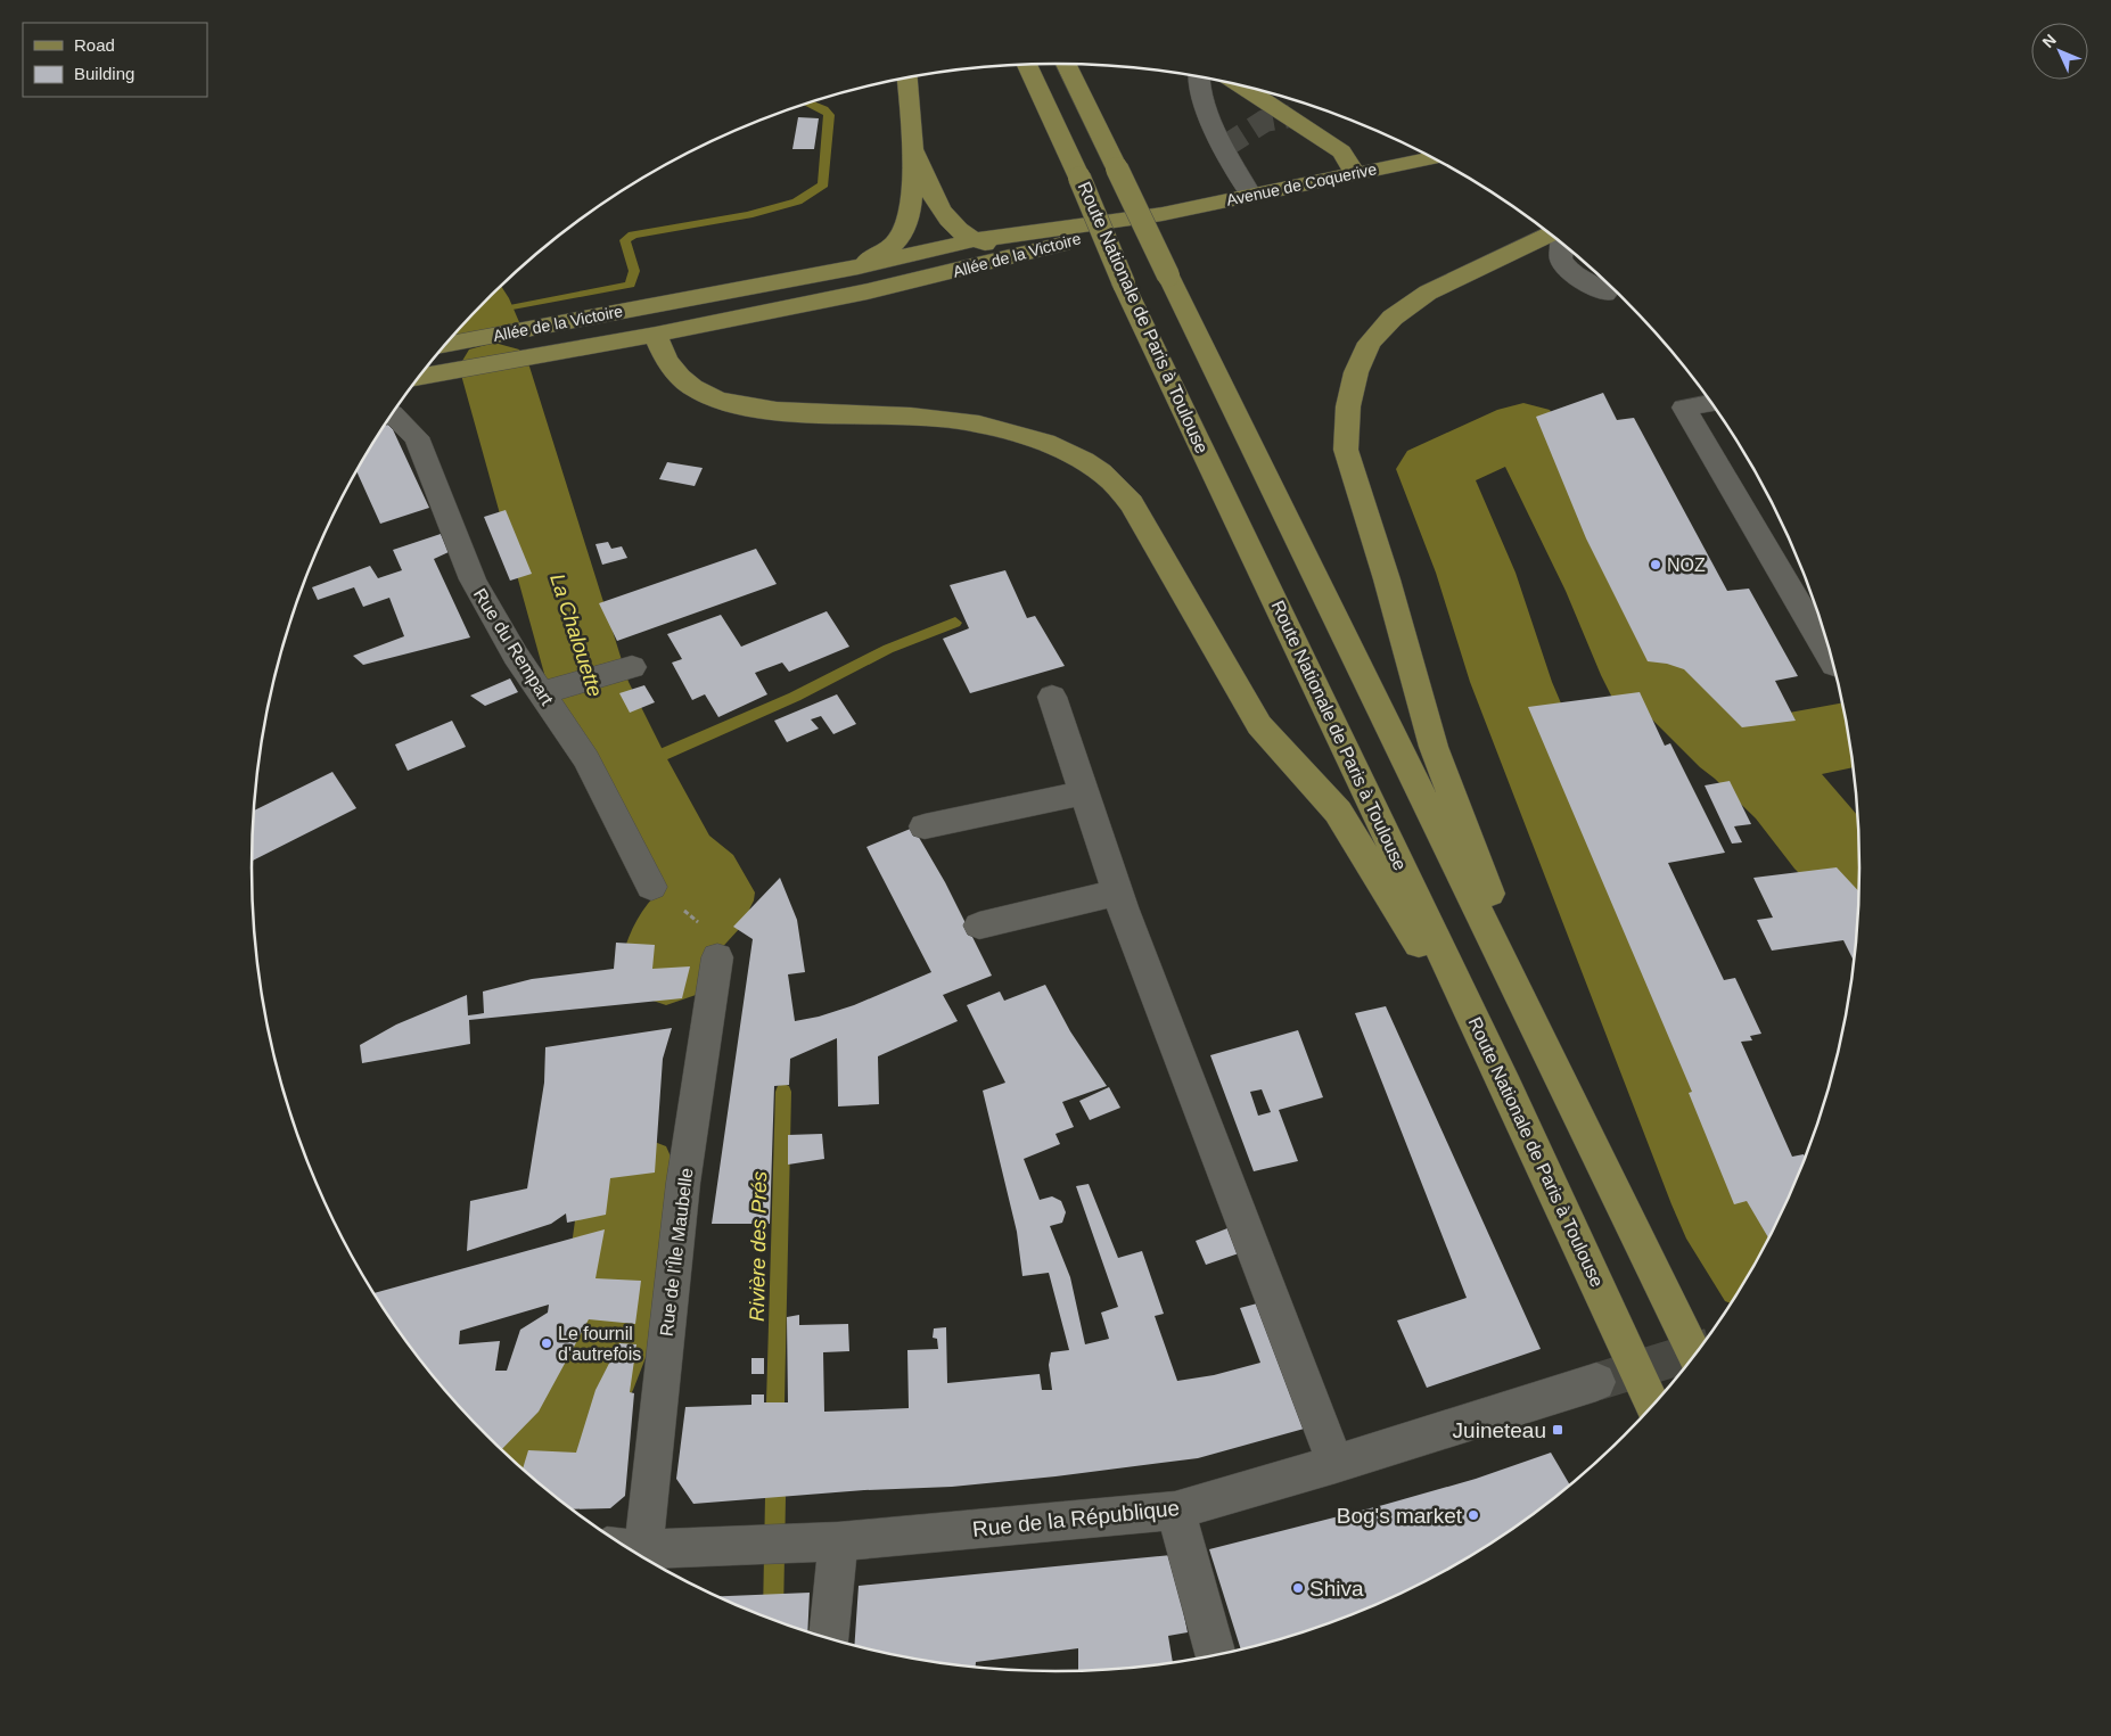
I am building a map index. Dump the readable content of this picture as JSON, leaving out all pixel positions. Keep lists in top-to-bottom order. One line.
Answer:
{"streets":{"main road":["Avenue de Coquerive","Allée de la Victoire","Route Nationale de Paris à Toulouse"],"street":["Rue du Rempart","Rue de l'Île Maubelle","Rue de la République"]},"crossings":[["Avenue de Coquerive","Allée de la Victoire"]],"water":["La Chalouette","Rivière des Prés"],"places":{"other":["NOZ","Le fournil d'autrefois","Bog's market","Shiva"],"transit":["Juineteau"]},"legend":["Road","Building"],"north":"top left"}
